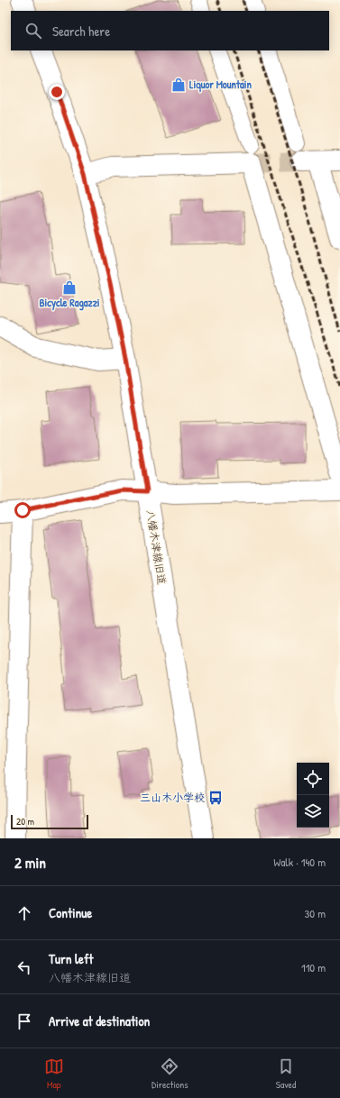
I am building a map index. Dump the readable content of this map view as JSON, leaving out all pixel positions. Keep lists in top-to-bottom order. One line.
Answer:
{"streets":{"street":["八幡木津線旧道"]},"places":{"shop":["Liquor Mountain","Bicycle Ragazzi"],"bus stop":["三山木小学校"]},"scale_bar":"20 m","page":{"search":"Search here","scale":"20 m","heading":["2 min","Walk · 140 m"],"list":[["Continue","30 m"],["Turn left","八幡木津線旧道","110 m"],"Arrive at destination"],"nav":["Map","Directions","Saved"]}}
